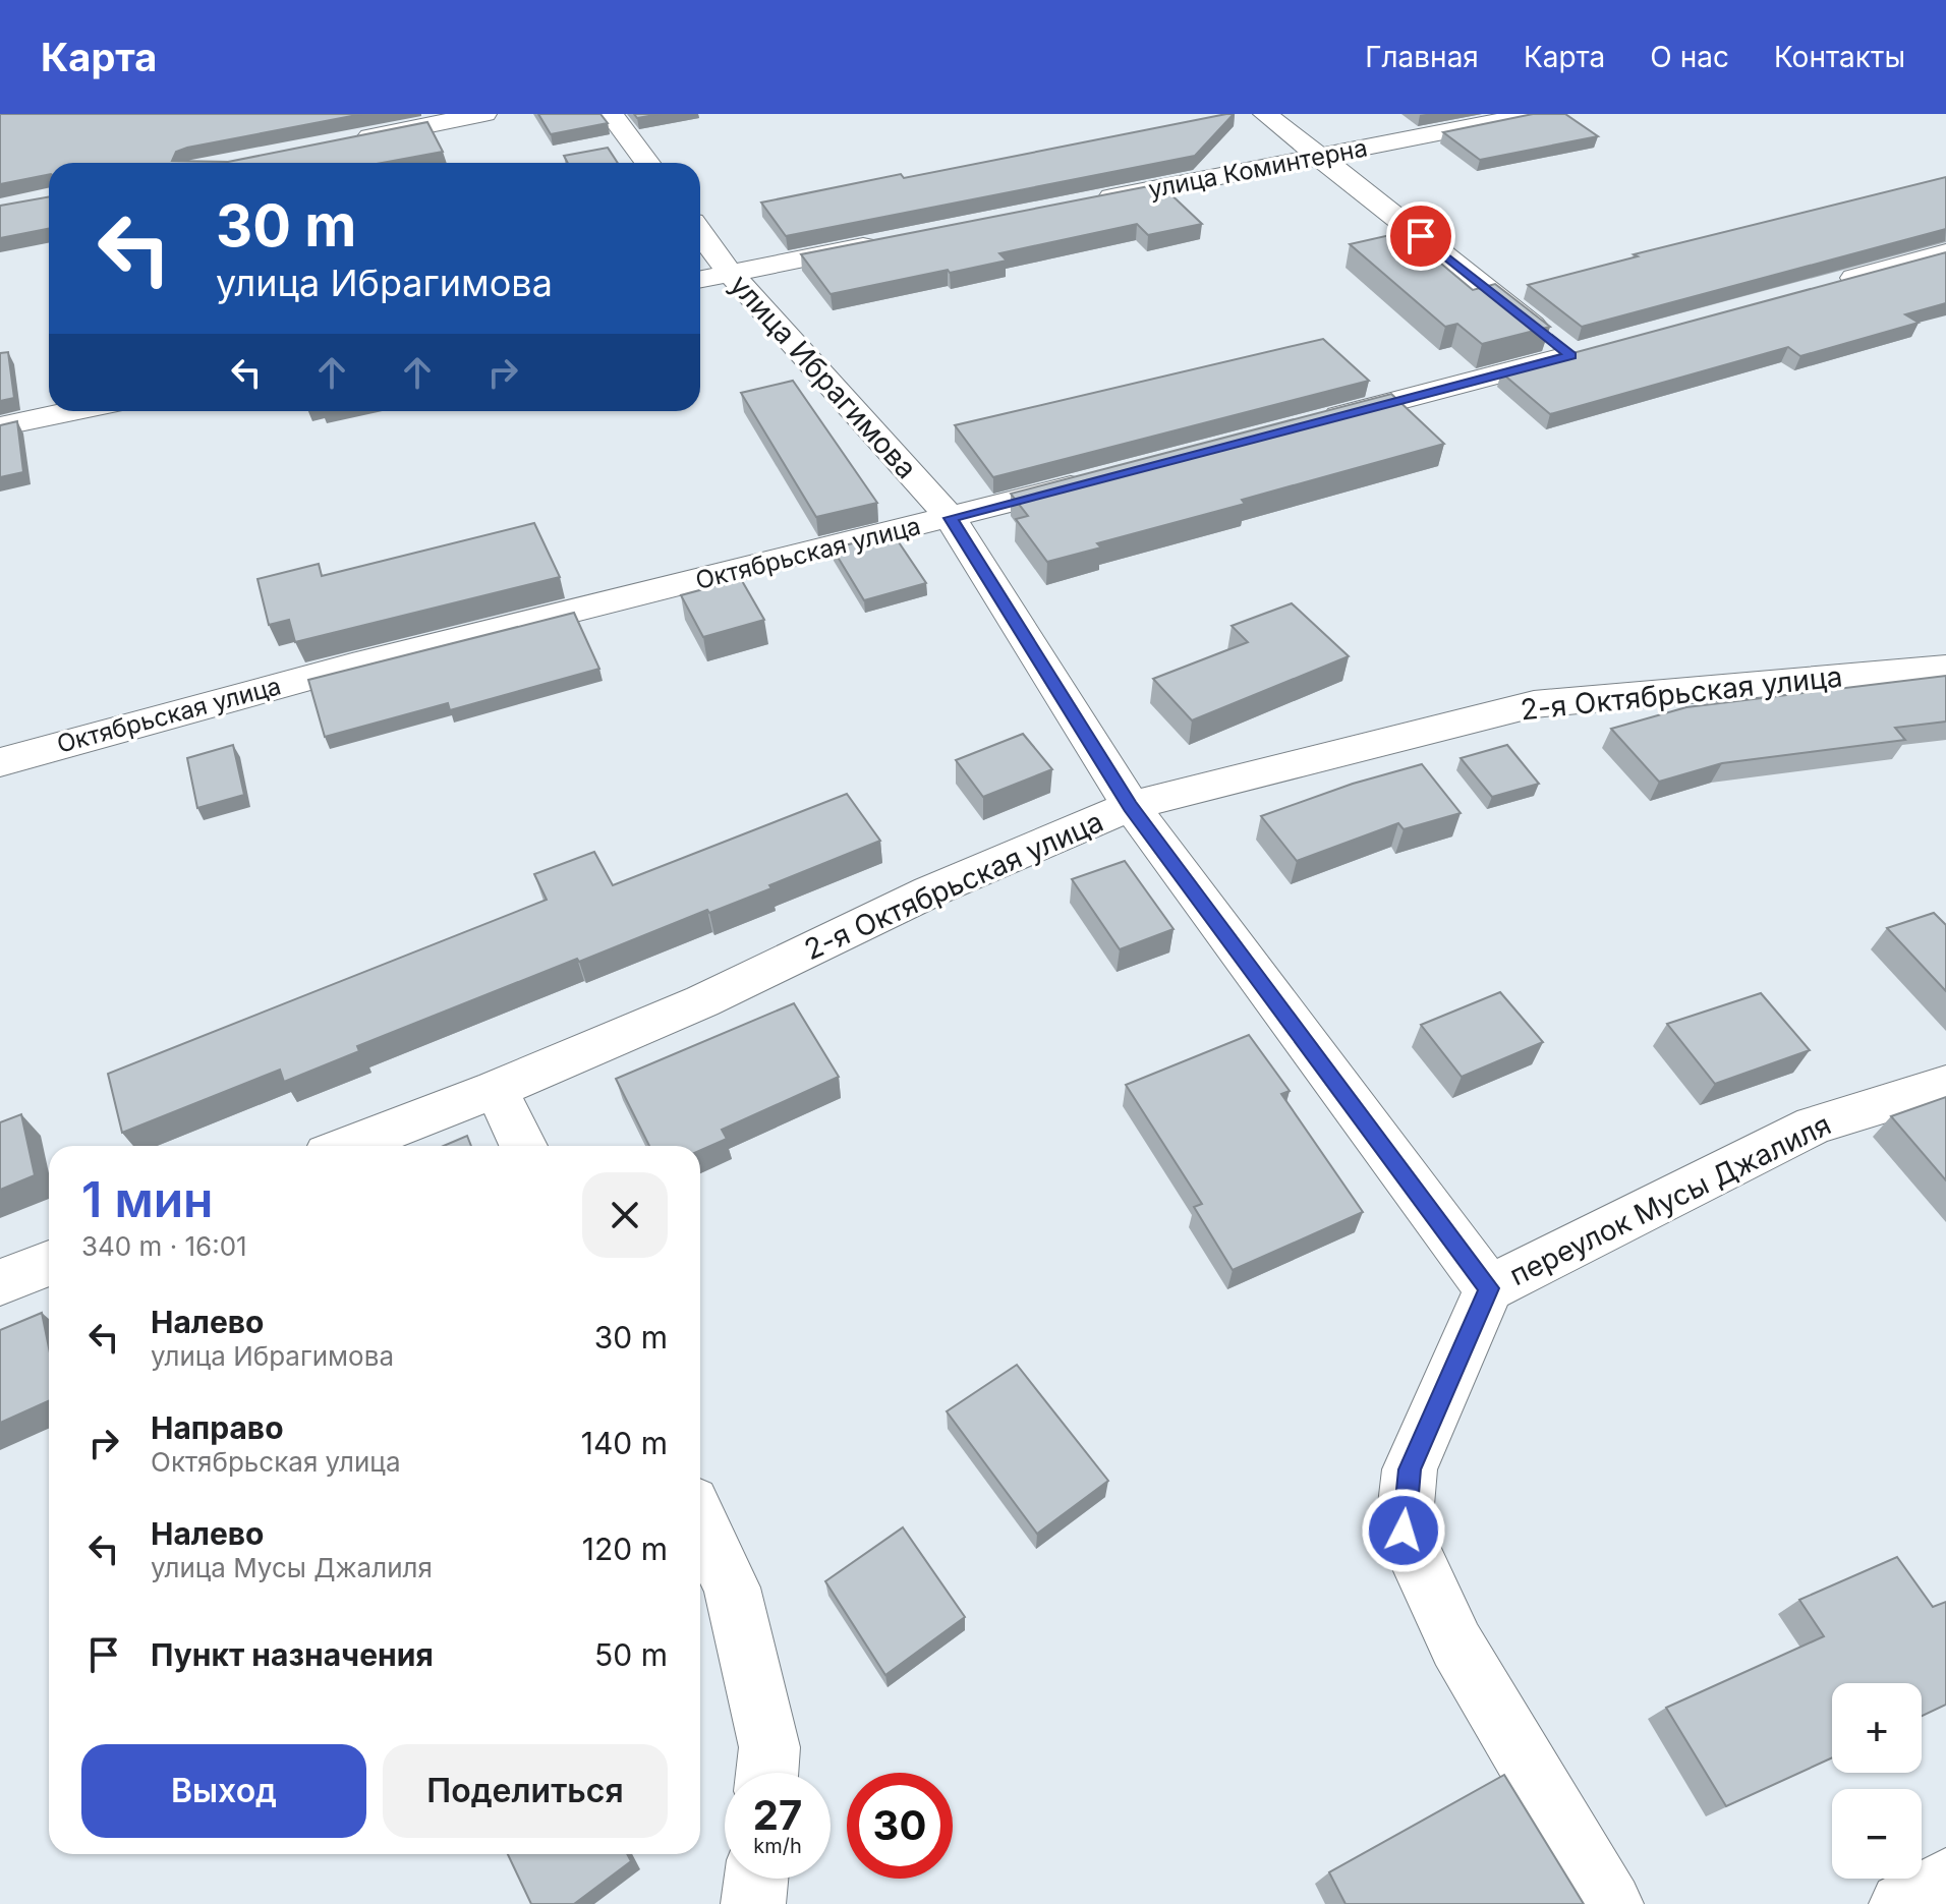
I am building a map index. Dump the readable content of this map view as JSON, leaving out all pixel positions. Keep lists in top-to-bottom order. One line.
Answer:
{"streets":{"street":["улица Коминтерна","улица Ибрагимова","Октябрьская улица","2-я Октябрьская улица","переулок Мусы Джалиля"]},"crossings":[["улица Ибрагимова","Октябрьская улица"],["улица Ибрагимова","2-я Октябрьская улица"],["улица Ибрагимова","переулок Мусы Джалиля"]],"page":{"header":"Карта","nav":["Главная","Карта","О нас","Контакты"],"turn":["30 m","улица Ибрагимова"],"heading":["1 мин","340 m · 16:01"],"list":[{"name":"Налево","note":"улица Ибрагимова","value":"30 m"},{"name":"Направо","note":"Октябрьская улица","value":"140 m"},{"name":"Налево","note":"улица Мусы Джалиля","value":"120 m"},{"name":"Пункт назначения","value":"50 m"}],"map_buttons":["+","−"],"buttons":["Выход","Поделиться"],"speed":"27 km/h","limit":"30"}}
